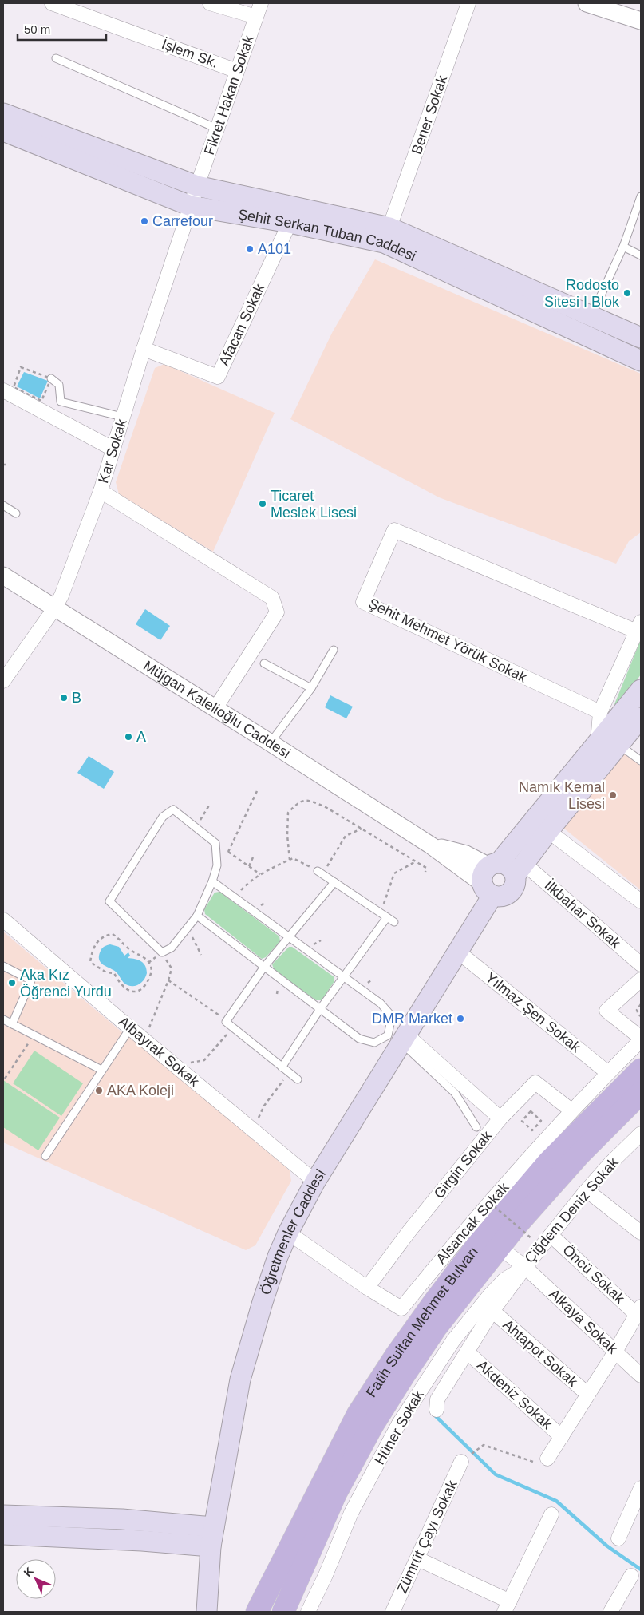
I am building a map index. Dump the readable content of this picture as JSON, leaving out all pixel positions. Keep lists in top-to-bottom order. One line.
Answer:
{"streets":{"main road":["Şehit Serkan Tuban Caddesi","Öğretmenler Caddesi","Fatih Sultan Mehmet Bulvarı"],"street":["İşlem Sk.","Fikret Hakan Sokak","Bener Sokak","Afacan Sokak","Kar Sokak","Şehit Mehmet Yörük Sokak","Müjgan Kalelioğlu Caddesi","İlkbahar Sokak","Yılmaz Şen Sokak","Albayrak Sokak","Girgin Sokak","Çiğdem Deniz Sokak","Alsancak Sokak","Öncü Sokak","Alkaya Sokak","Ahtapot Sokak","Akdeniz Sokak","Hüner Sokak","Zümrüt Çayı Sokak"]},"crossings":[["İşlem Sk.","Fikret Hakan Sokak"],["Fikret Hakan Sokak","Şehit Serkan Tuban Caddesi"],["Fikret Hakan Sokak","Kar Sokak"],["Bener Sokak","Şehit Serkan Tuban Caddesi"],["Şehit Serkan Tuban Caddesi","Afacan Sokak"],["Şehit Serkan Tuban Caddesi","Kar Sokak"],["Afacan Sokak","Kar Sokak"],["Kar Sokak","Müjgan Kalelioğlu Caddesi"],["Müjgan Kalelioğlu Caddesi","Öğretmenler Caddesi"],["Yılmaz Şen Sokak","Alsancak Sokak"],["Yılmaz Şen Sokak","Öğretmenler Caddesi"],["Albayrak Sokak","Öğretmenler Caddesi"],["Girgin Sokak","Alsancak Sokak"],["Çiğdem Deniz Sokak","Öncü Sokak"],["Çiğdem Deniz Sokak","Alkaya Sokak"],["Çiğdem Deniz Sokak","Fatih Sultan Mehmet Bulvarı"],["Çiğdem Deniz Sokak","Hüner Sokak"],["Alsancak Sokak","Öğretmenler Caddesi"],["Alkaya Sokak","Hüner Sokak"]],"places":["Carrefour","A101","Rodosto Sitesi I Blok","Ticaret Meslek Lisesi","B","A","Namık Kemal Lisesi","Aka Kız Öğrenci Yurdu","DMR Market","AKA Koleji"],"scale_bar":"50 m","north":"top left"}
